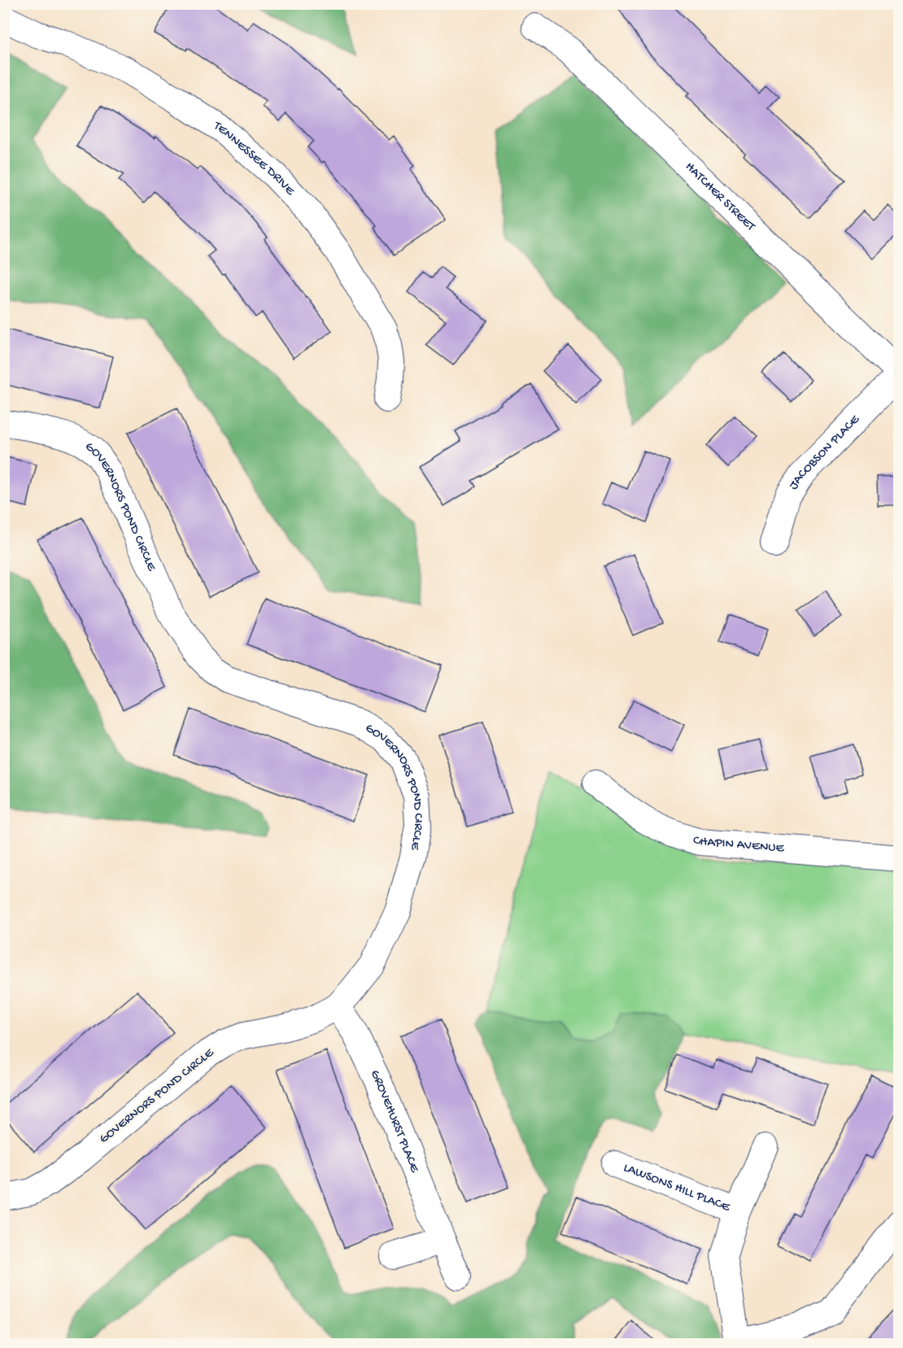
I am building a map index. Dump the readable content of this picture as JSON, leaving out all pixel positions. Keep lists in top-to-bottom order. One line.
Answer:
{"streets":{"street":["TENNESSEE DRIVE","HATCHER STREET","JACOBSON PLACE","GOVERNORS POND CIRCLE","CHAPIN AVENUE","GROVEHURST PLACE","LAWSONS HILL PLACE"]},"crossings":[["HATCHER STREET","JACOBSON PLACE"],["GOVERNORS POND CIRCLE","GROVEHURST PLACE"]]}
